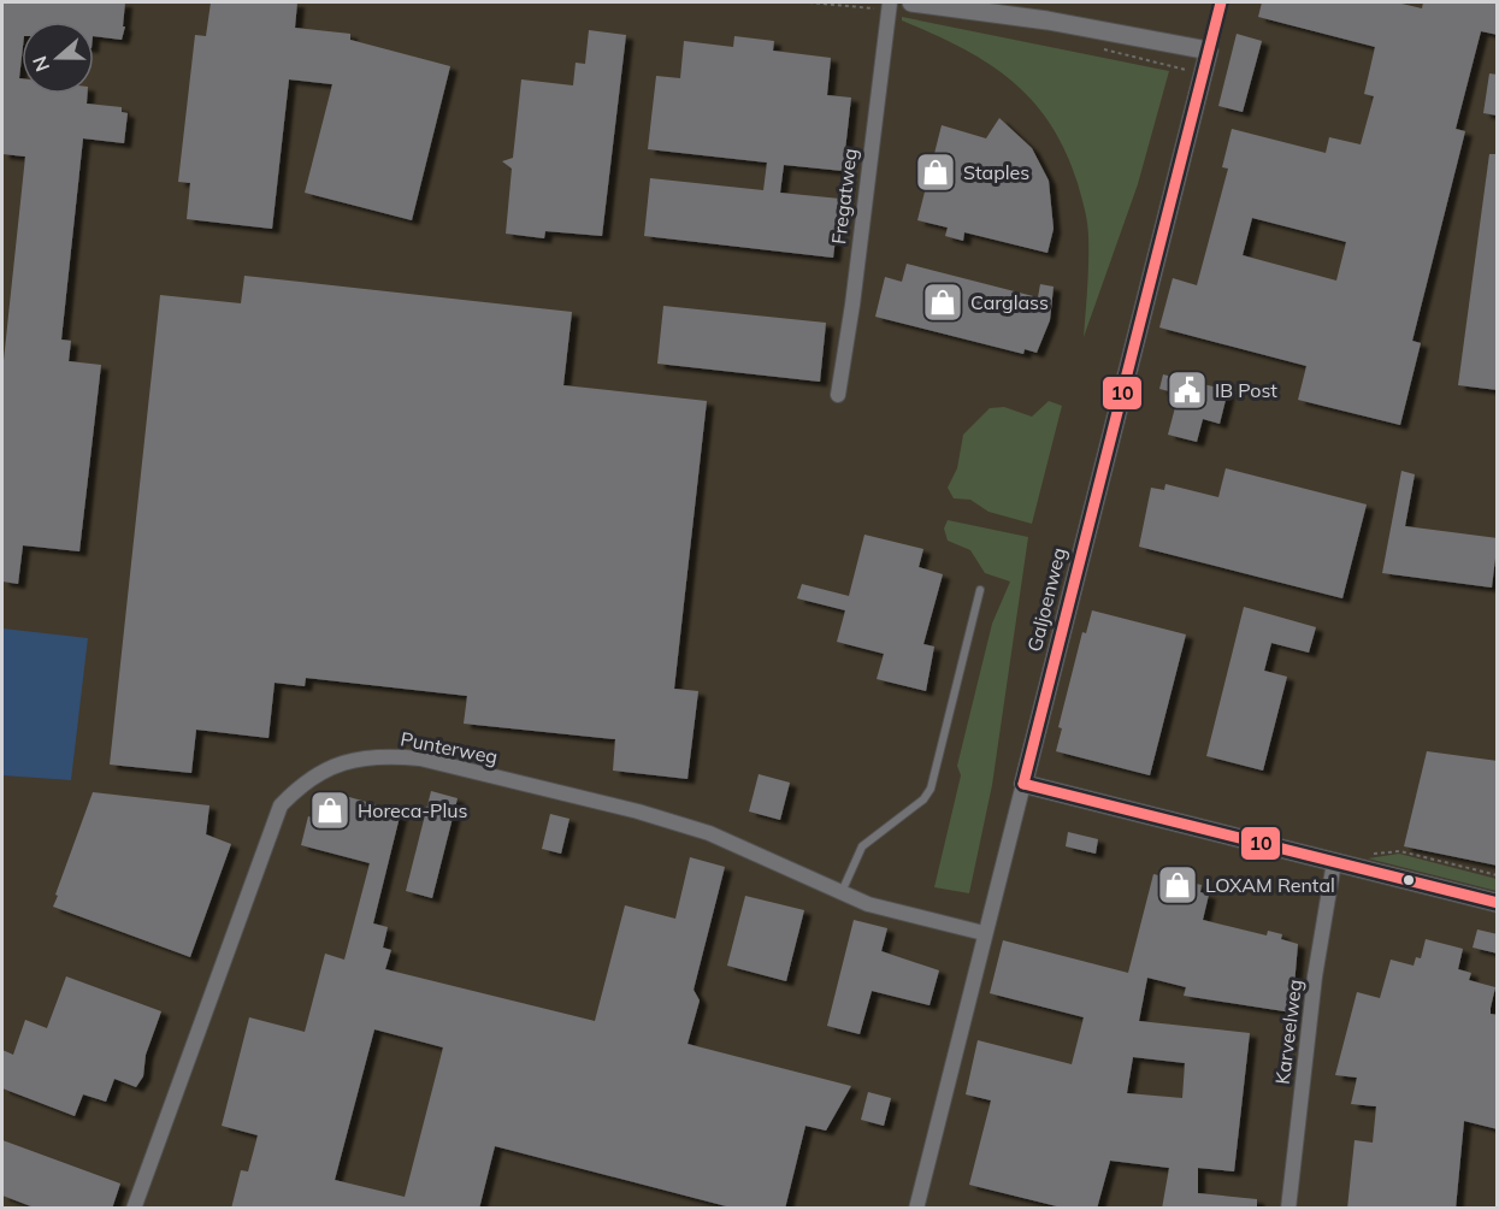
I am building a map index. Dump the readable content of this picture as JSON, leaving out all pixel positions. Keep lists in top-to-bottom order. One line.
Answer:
{"streets":{"street":["Fregatweg","Galjoenweg","Punterweg","Karveelweg"]},"crossings":[["Galjoenweg","Punterweg"]],"places":{"shop":["Staples","Carglass","Horeca-Plus","LOXAM Rental"],"public building":["IB Post"]},"lines":["transit line 10"],"north":"left"}
